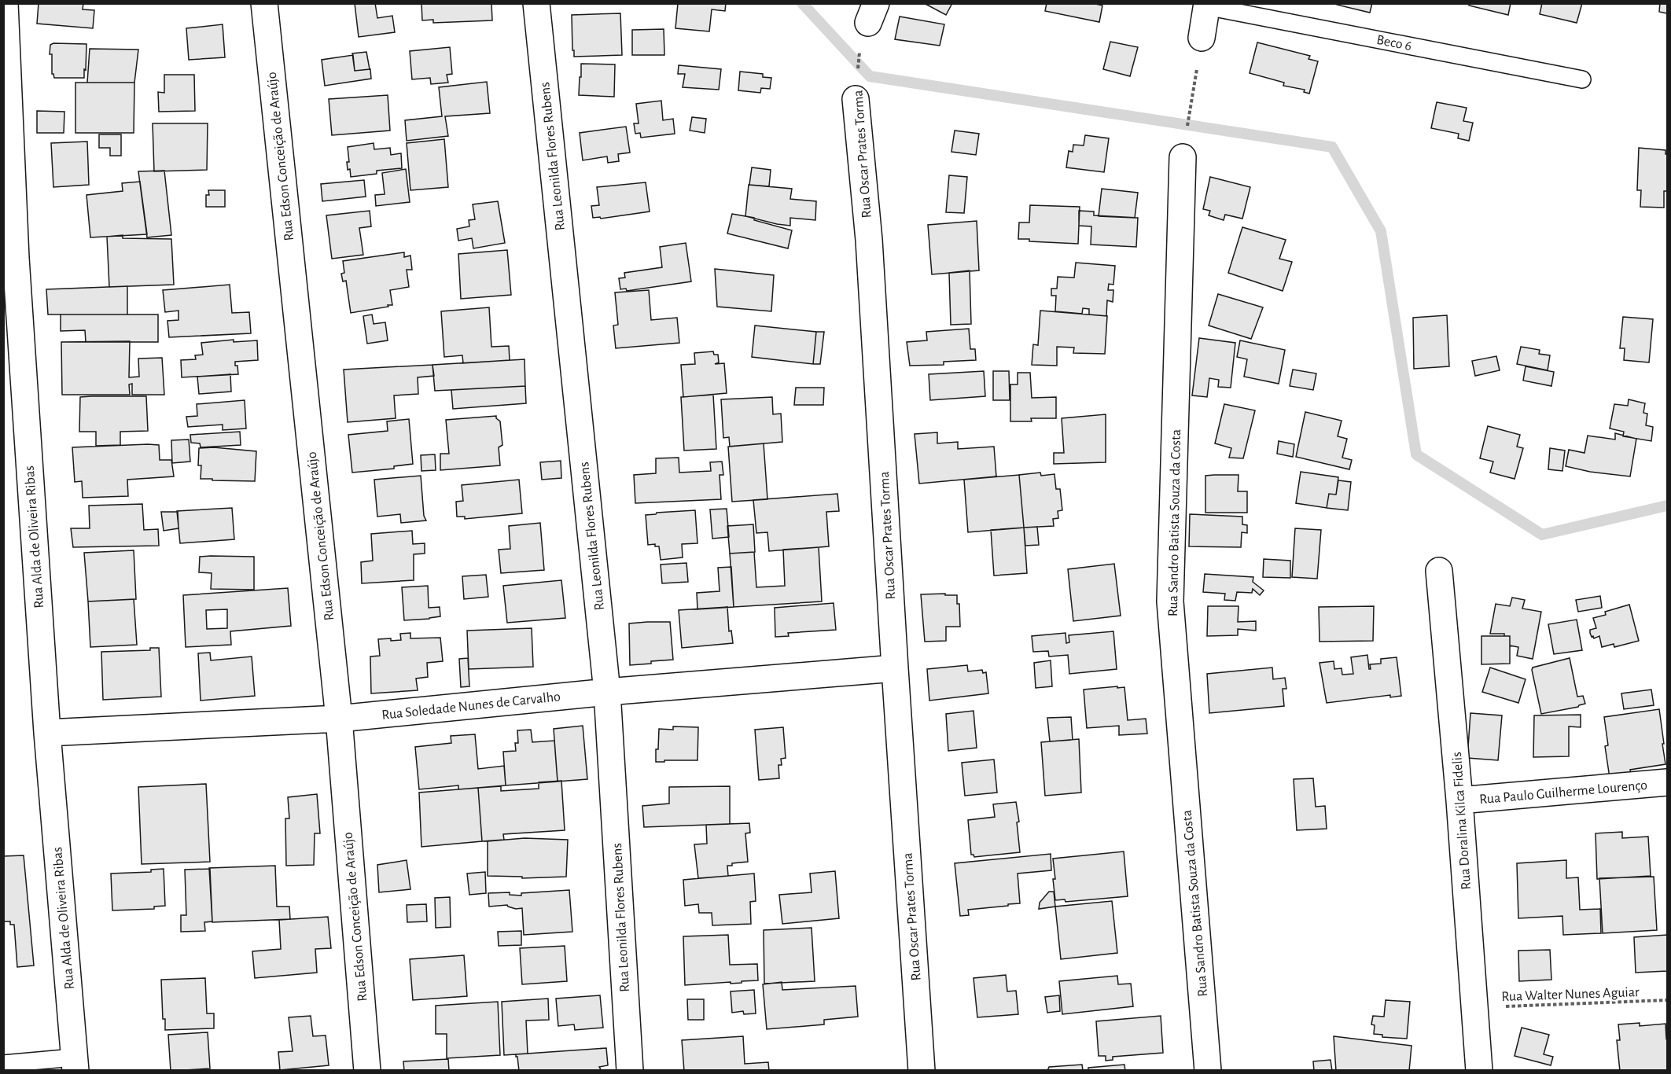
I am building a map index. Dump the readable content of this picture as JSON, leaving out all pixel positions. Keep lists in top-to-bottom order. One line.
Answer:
{"streets":{"street":["Rua Oscar Prates Torma","Rua Edson Conceição de Araújo","Rua Leonilda Flores Rubens","Rua Sandro Batista Souza da Costa","Rua Alda de Oliveira Ribas","Rua Soledade Nunes de Carvalho","Rua Paulo Guilherme Lourenço","Rua Doralina Kilca Fidelis"],"lane":["Beco 6"],"path":["Rua Walter Nunes Aguiar"]},"crossings":[["Rua Oscar Prates Torma","Rua Soledade Nunes de Carvalho"],["Rua Edson Conceição de Araújo","Rua Soledade Nunes de Carvalho"],["Rua Leonilda Flores Rubens","Rua Soledade Nunes de Carvalho"],["Rua Alda de Oliveira Ribas","Rua Soledade Nunes de Carvalho"],["Rua Paulo Guilherme Lourenço","Rua Doralina Kilca Fidelis"],["Rua Doralina Kilca Fidelis","Rua Walter Nunes Aguiar"]]}
